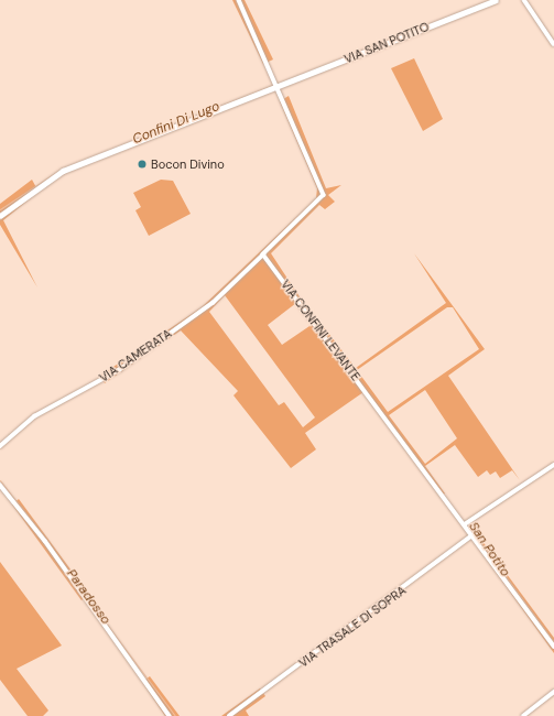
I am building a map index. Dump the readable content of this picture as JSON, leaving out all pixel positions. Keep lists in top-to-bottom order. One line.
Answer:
{"streets":{"street":["VIA SAN POTITO","VIA CONFINI LEVANTE","VIA CAMERATA","VIA TRASALE DI SOPRA"]},"crossings":[["VIA CONFINI LEVANTE","VIA CAMERATA"],["VIA CONFINI LEVANTE","VIA TRASALE DI SOPRA"]],"water":["Confini Di Lugo","San Potito","Paradosso"],"places":["Bocon Divino"]}
